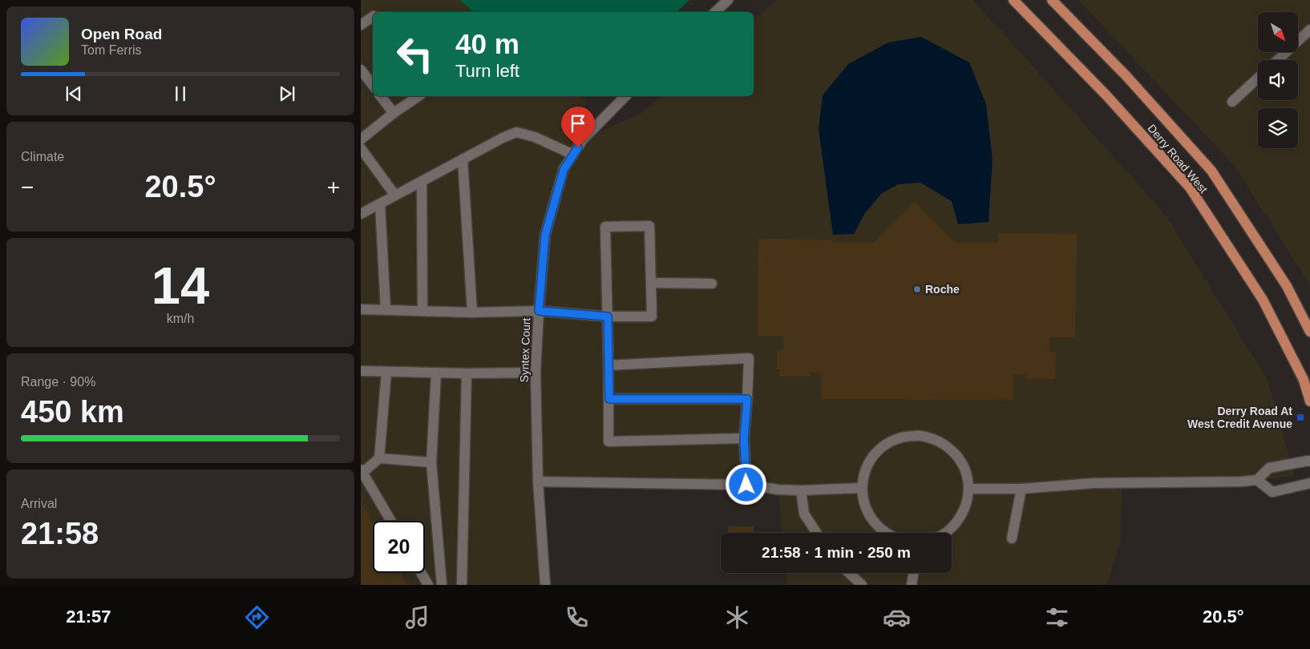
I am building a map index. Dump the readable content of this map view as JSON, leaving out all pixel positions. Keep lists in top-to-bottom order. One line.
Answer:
{"streets":{"main road":["Derry Road West"],"street":["Syntex Court"]},"places":{"other":["Roche"],"transit":["Derry Road At West Credit Avenue"]},"north":"bottom right","page":{"turn":["40 m","Turn left"],"song":["Open Road","Tom Ferris"],"tile":["Climate",["14","km/h"],["Range · 90%","450 km"],["Arrival","21:58"]],"heat":["−","20.5°","+"],"limit":"20","trip":"21:58 · 1 min · 250 m","tabs":["21:57","20.5°"]}}
